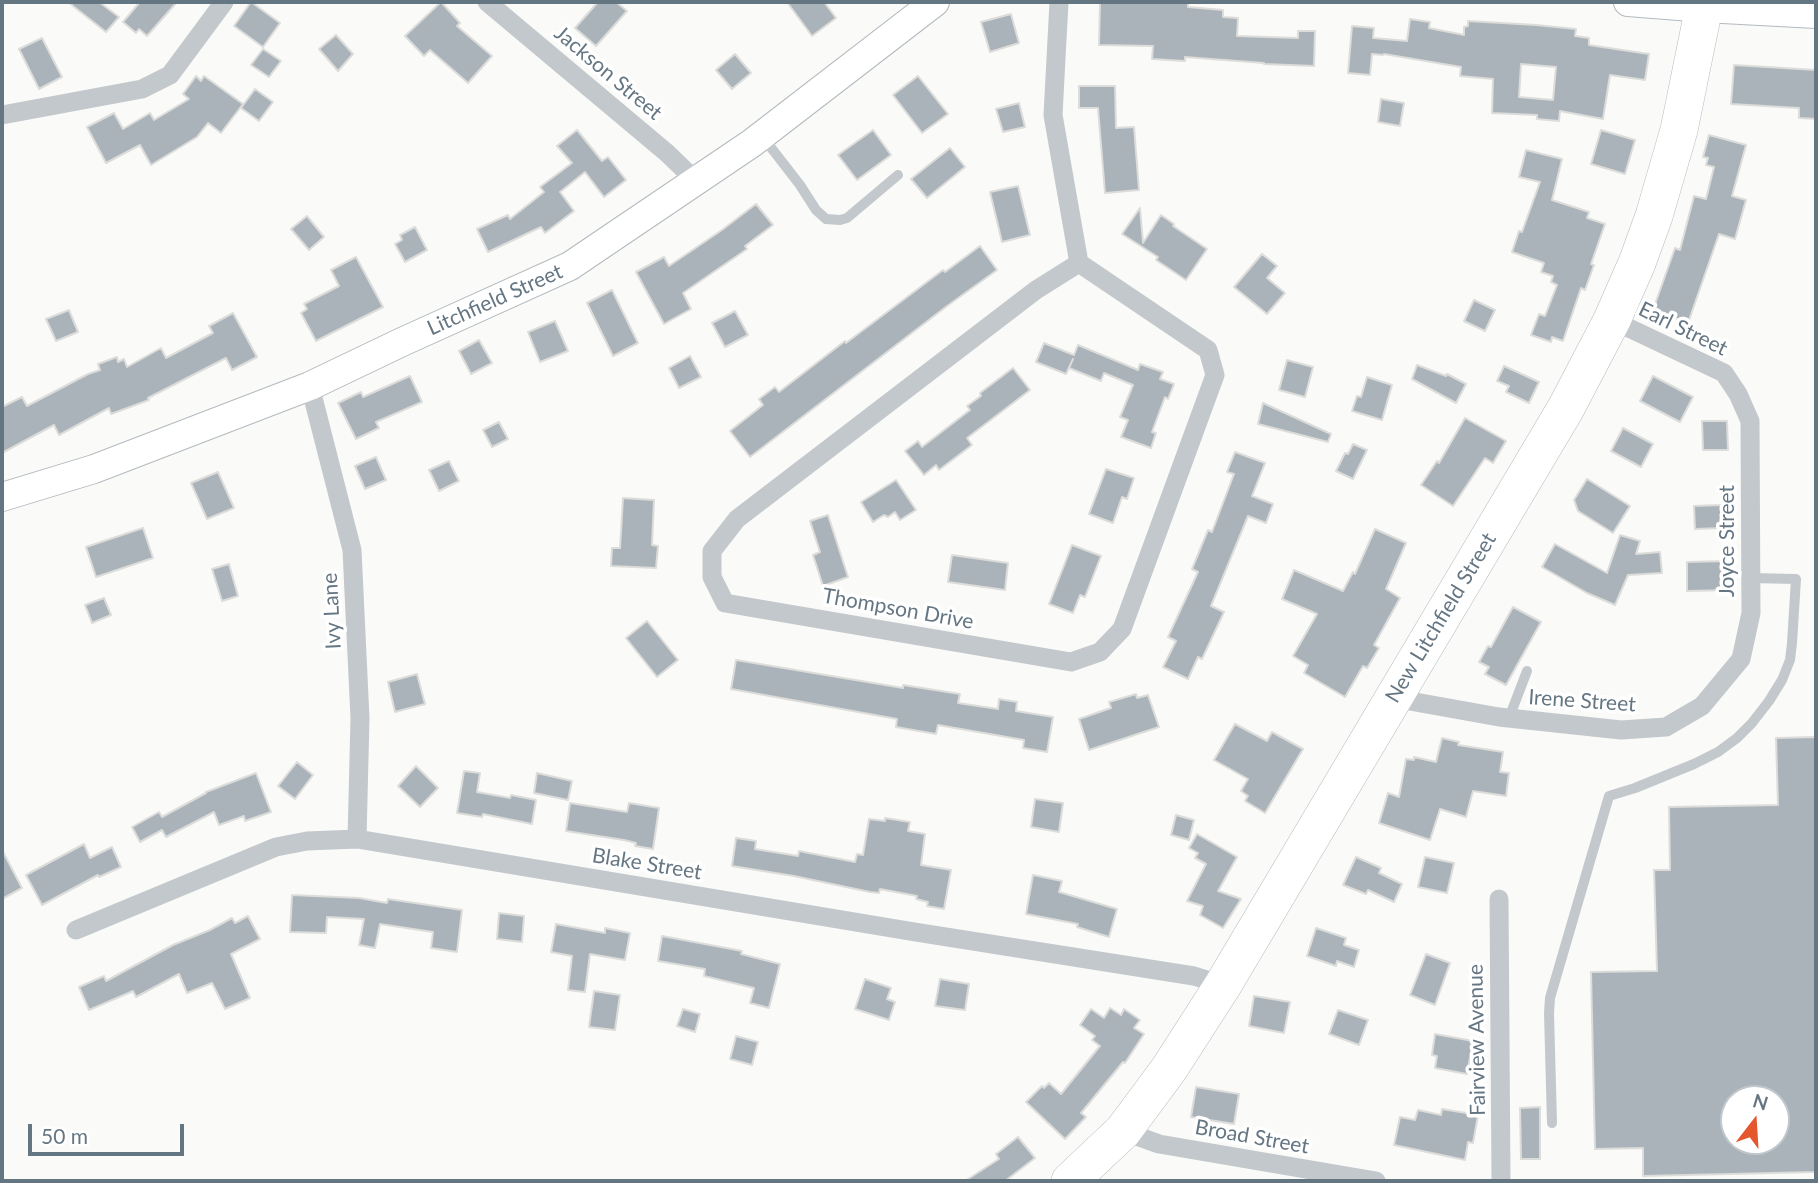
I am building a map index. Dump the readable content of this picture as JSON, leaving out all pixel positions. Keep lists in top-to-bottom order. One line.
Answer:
{"streets":{"highway":["New Litchfield Street"],"street":["Jackson Street","Litchfield Street","Earl Street","Joyce Street","Thompson Drive","Ivy Lane","Irene Street","Blake Street","Fairview Avenue","Broad Street"]},"crossings":[["Jackson Street","Litchfield Street"],["Litchfield Street","Ivy Lane"],["Earl Street","Joyce Street"],["Earl Street","New Litchfield Street"],["Joyce Street","Irene Street"],["Ivy Lane","Blake Street"],["New Litchfield Street","Irene Street"],["New Litchfield Street","Blake Street"],["New Litchfield Street","Broad Street"]],"scale_bar":"50 m","north":"top"}
